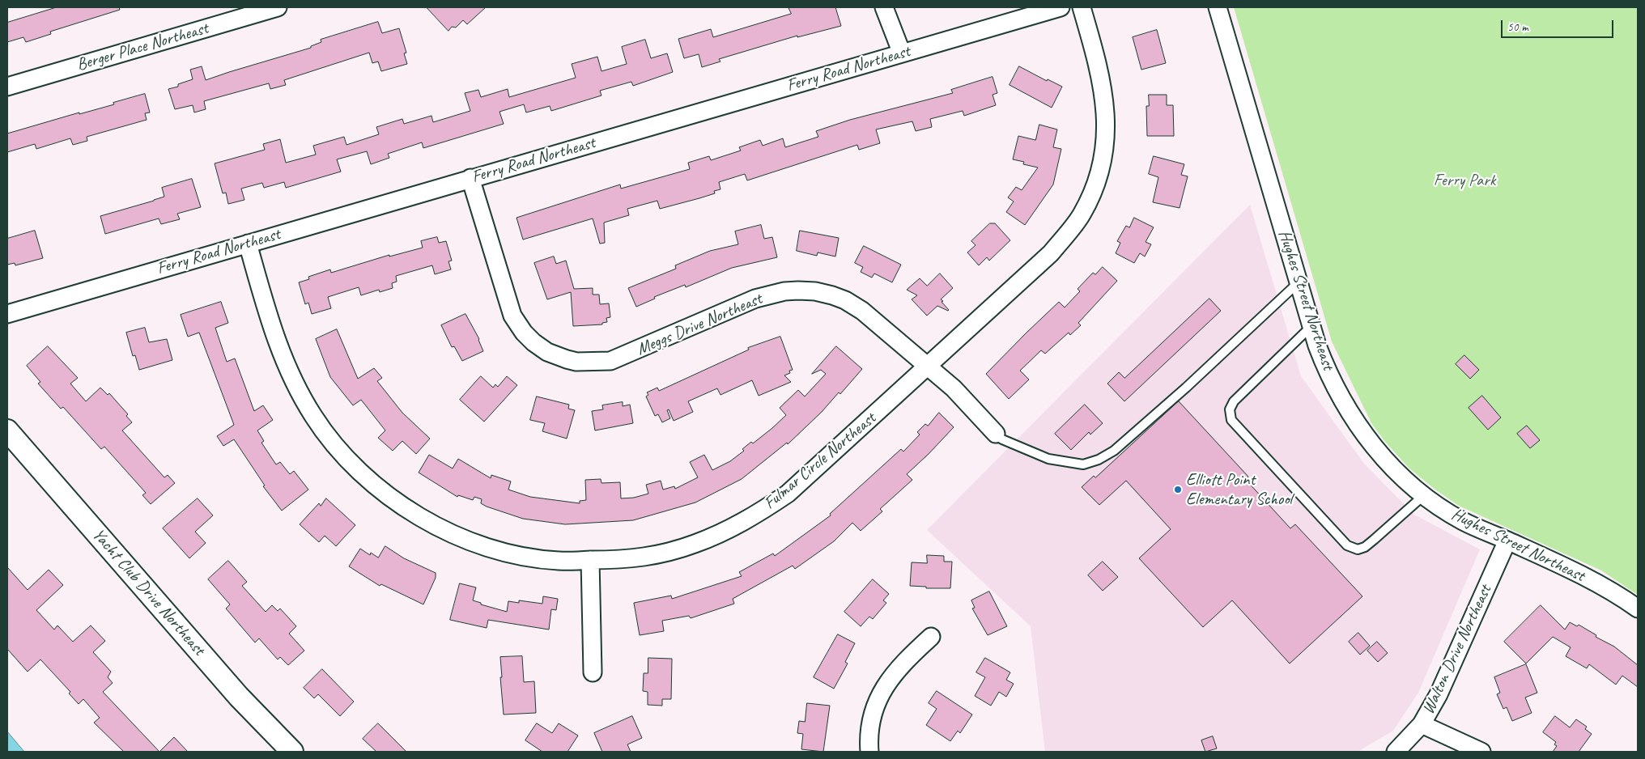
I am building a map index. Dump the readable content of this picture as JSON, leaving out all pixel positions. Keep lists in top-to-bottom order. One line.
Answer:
{"streets":{"street":["Berger Place Northeast","Ferry Road Northeast","Hughes Street Northeast","Meggs Drive Northeast","Fulmar Circle Northeast","Yacht Club Drive Northeast","Walton Drive Northeast"]},"crossings":[["Ferry Road Northeast","Meggs Drive Northeast"],["Ferry Road Northeast","Fulmar Circle Northeast"],["Hughes Street Northeast","Walton Drive Northeast"],["Meggs Drive Northeast","Fulmar Circle Northeast"]],"parks":["Ferry Park"],"places":["Elliott Point Elementary School"],"scale_bar":"50 m"}
